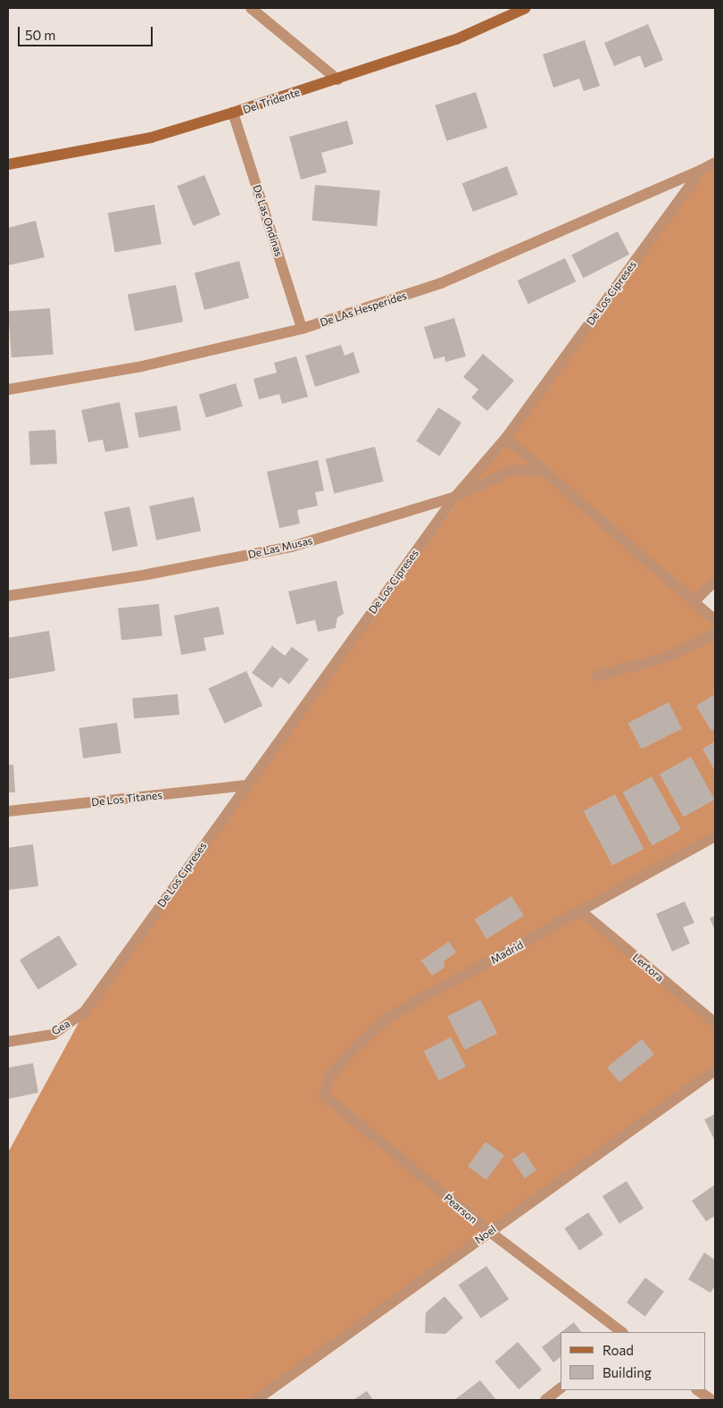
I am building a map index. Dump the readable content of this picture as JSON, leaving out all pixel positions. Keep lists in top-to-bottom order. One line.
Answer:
{"streets":{"main road":["Del Tridente"],"street":["De Las Ondinas","De Los Cipreses","De LAs Hesperides","De Las Musas","De Los Titanes","Madrid","Lertora","Gea","Pearson","Noel"]},"crossings":[["Del Tridente","De Las Ondinas"],["De Las Ondinas","De LAs Hesperides"],["De Los Cipreses","De LAs Hesperides"],["De Los Cipreses","De Las Musas"],["De Los Cipreses","De Los Titanes"],["De Los Cipreses","Gea"],["Madrid","Lertora"],["Madrid","Pearson"],["Pearson","Noel"]],"legend":["Road","Building"],"scale_bar":"50 m"}
